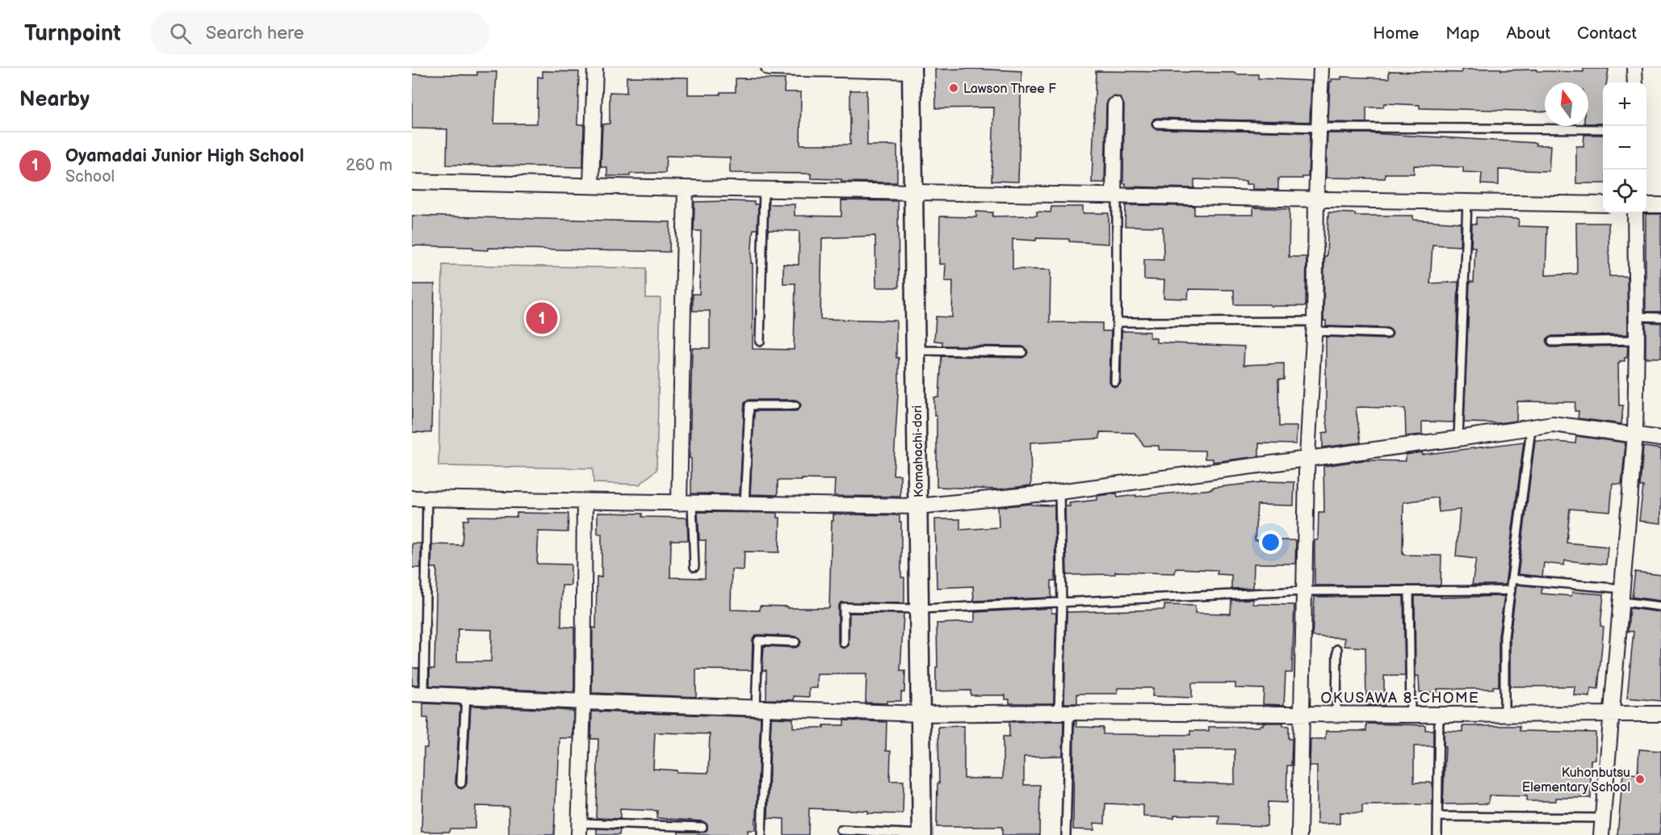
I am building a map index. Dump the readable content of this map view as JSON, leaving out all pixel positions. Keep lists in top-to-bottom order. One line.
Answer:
{"streets":{"street":["Komahachi-dori"]},"districts":["OKUSAWA 8-CHOME"],"places":["Lawson Three F","Kuhonbutsu Elementary School"],"north":"top","page":{"header":"Turnpoint","search":"Search here","nav":["Home","Map","About","Contact"],"heading":"Nearby","map_buttons":["+","−"],"list":[{"mark":"1","name":"Oyamadai Junior High School","note":"School","value":"260 m"}],"pins":"1"}}
